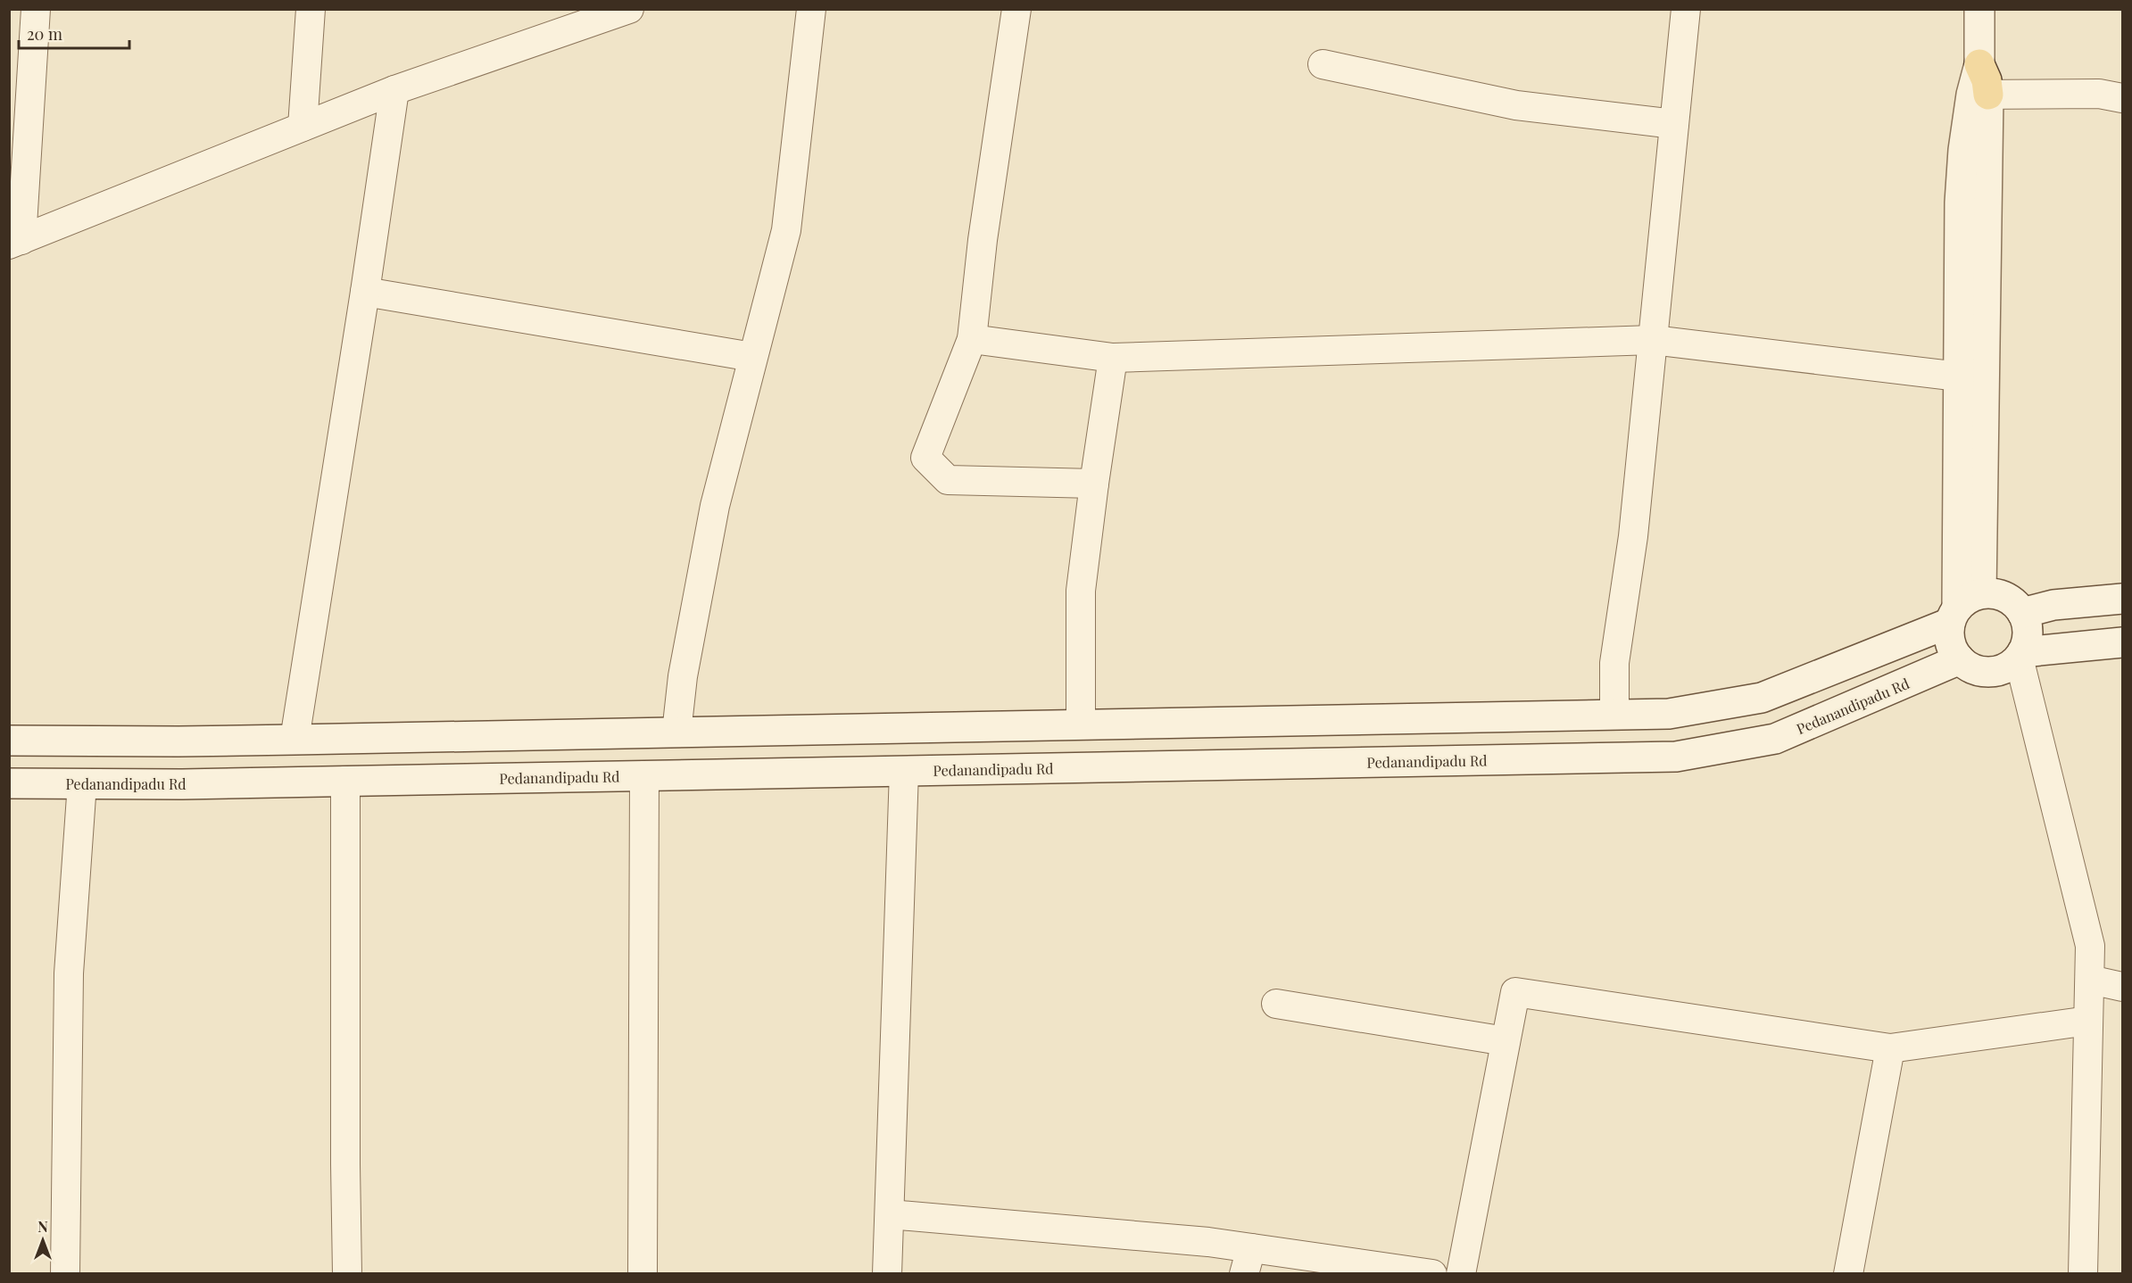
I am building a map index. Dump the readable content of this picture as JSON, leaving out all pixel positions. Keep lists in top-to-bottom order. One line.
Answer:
{"streets":{"main road":["Pedanandipadu Rd"]},"scale_bar":"20 m","north":"top"}
